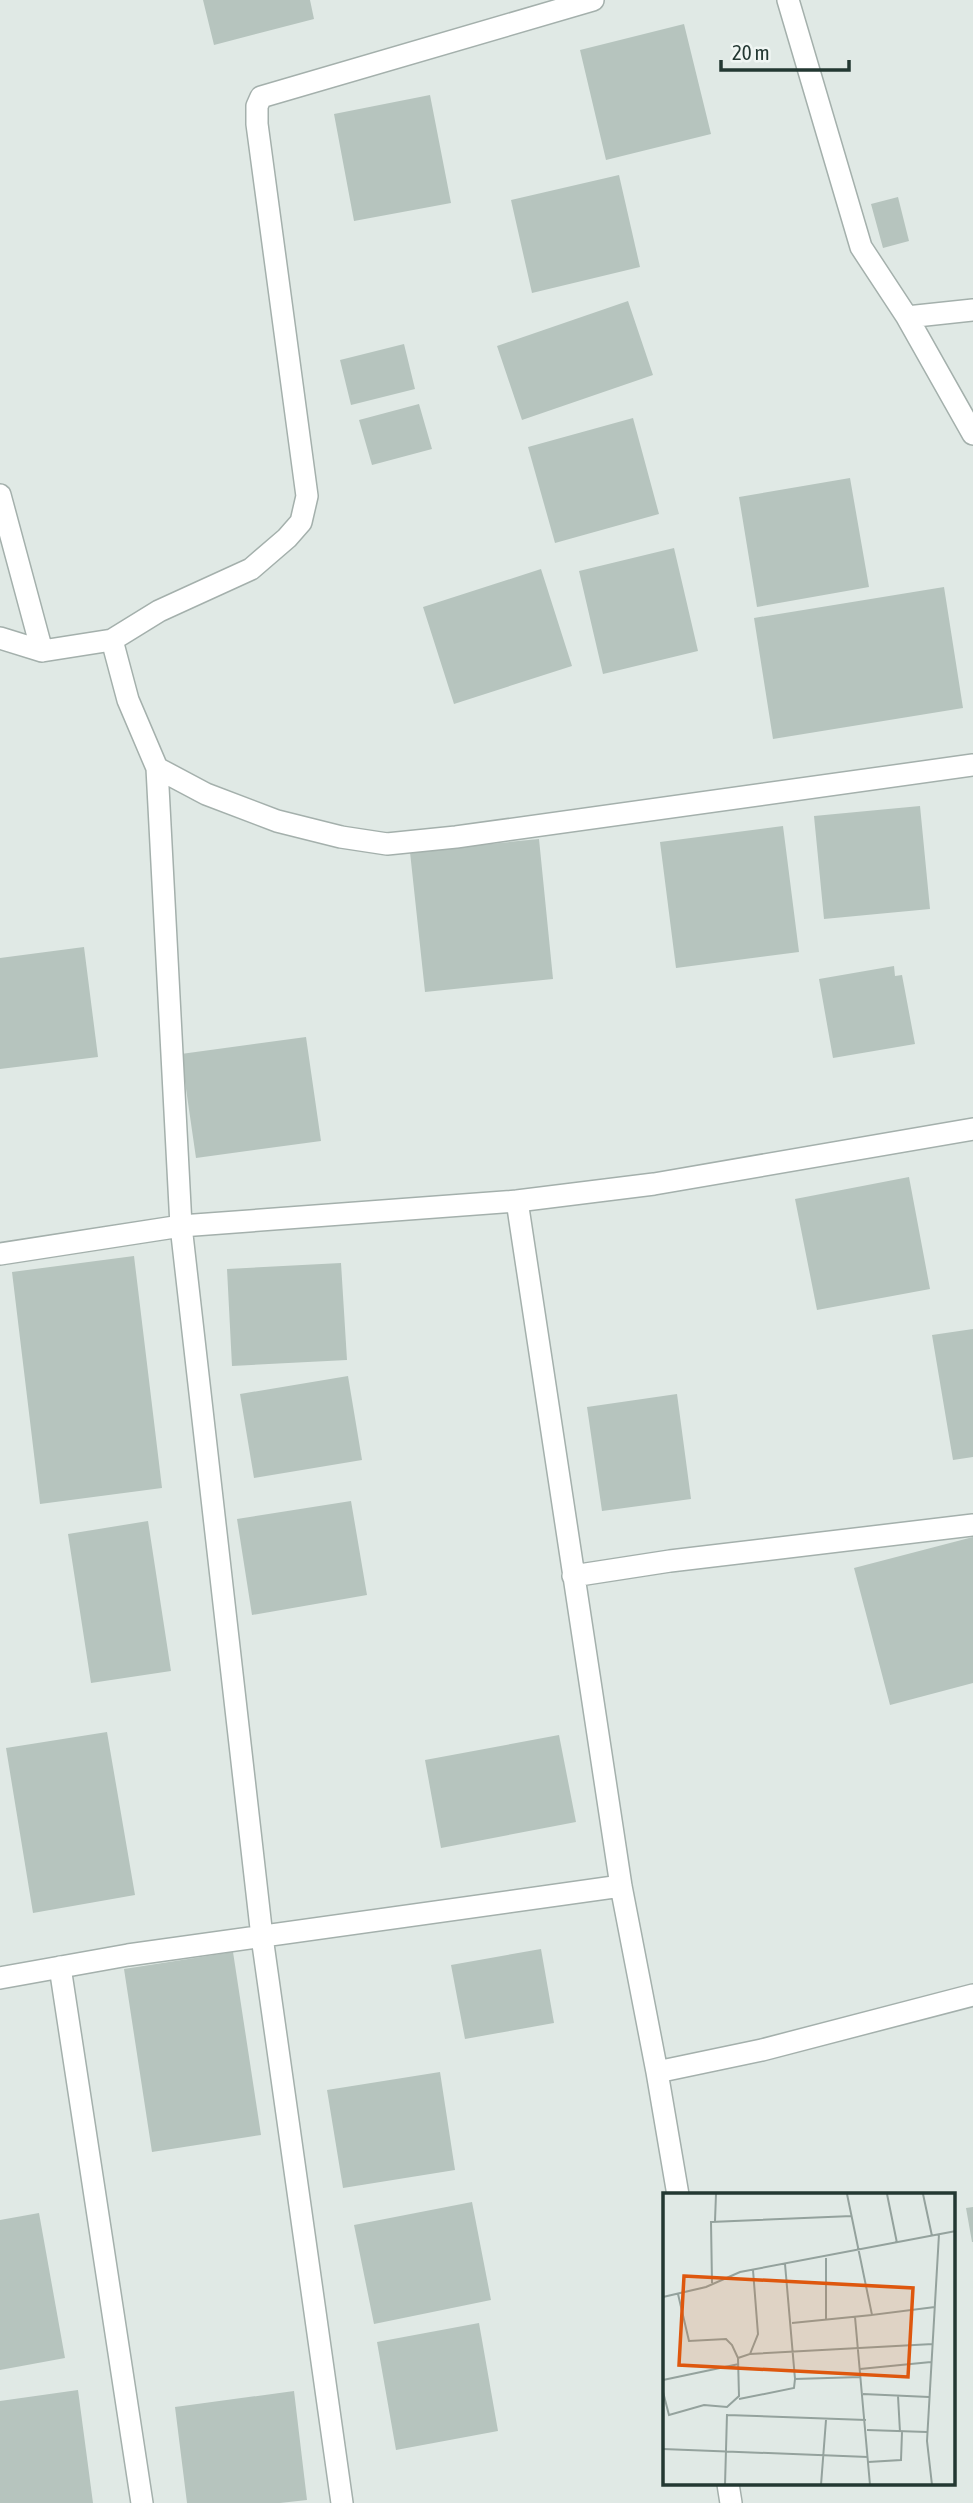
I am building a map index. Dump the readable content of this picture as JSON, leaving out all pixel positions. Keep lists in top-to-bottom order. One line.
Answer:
{"scale_bar":"20 m"}
